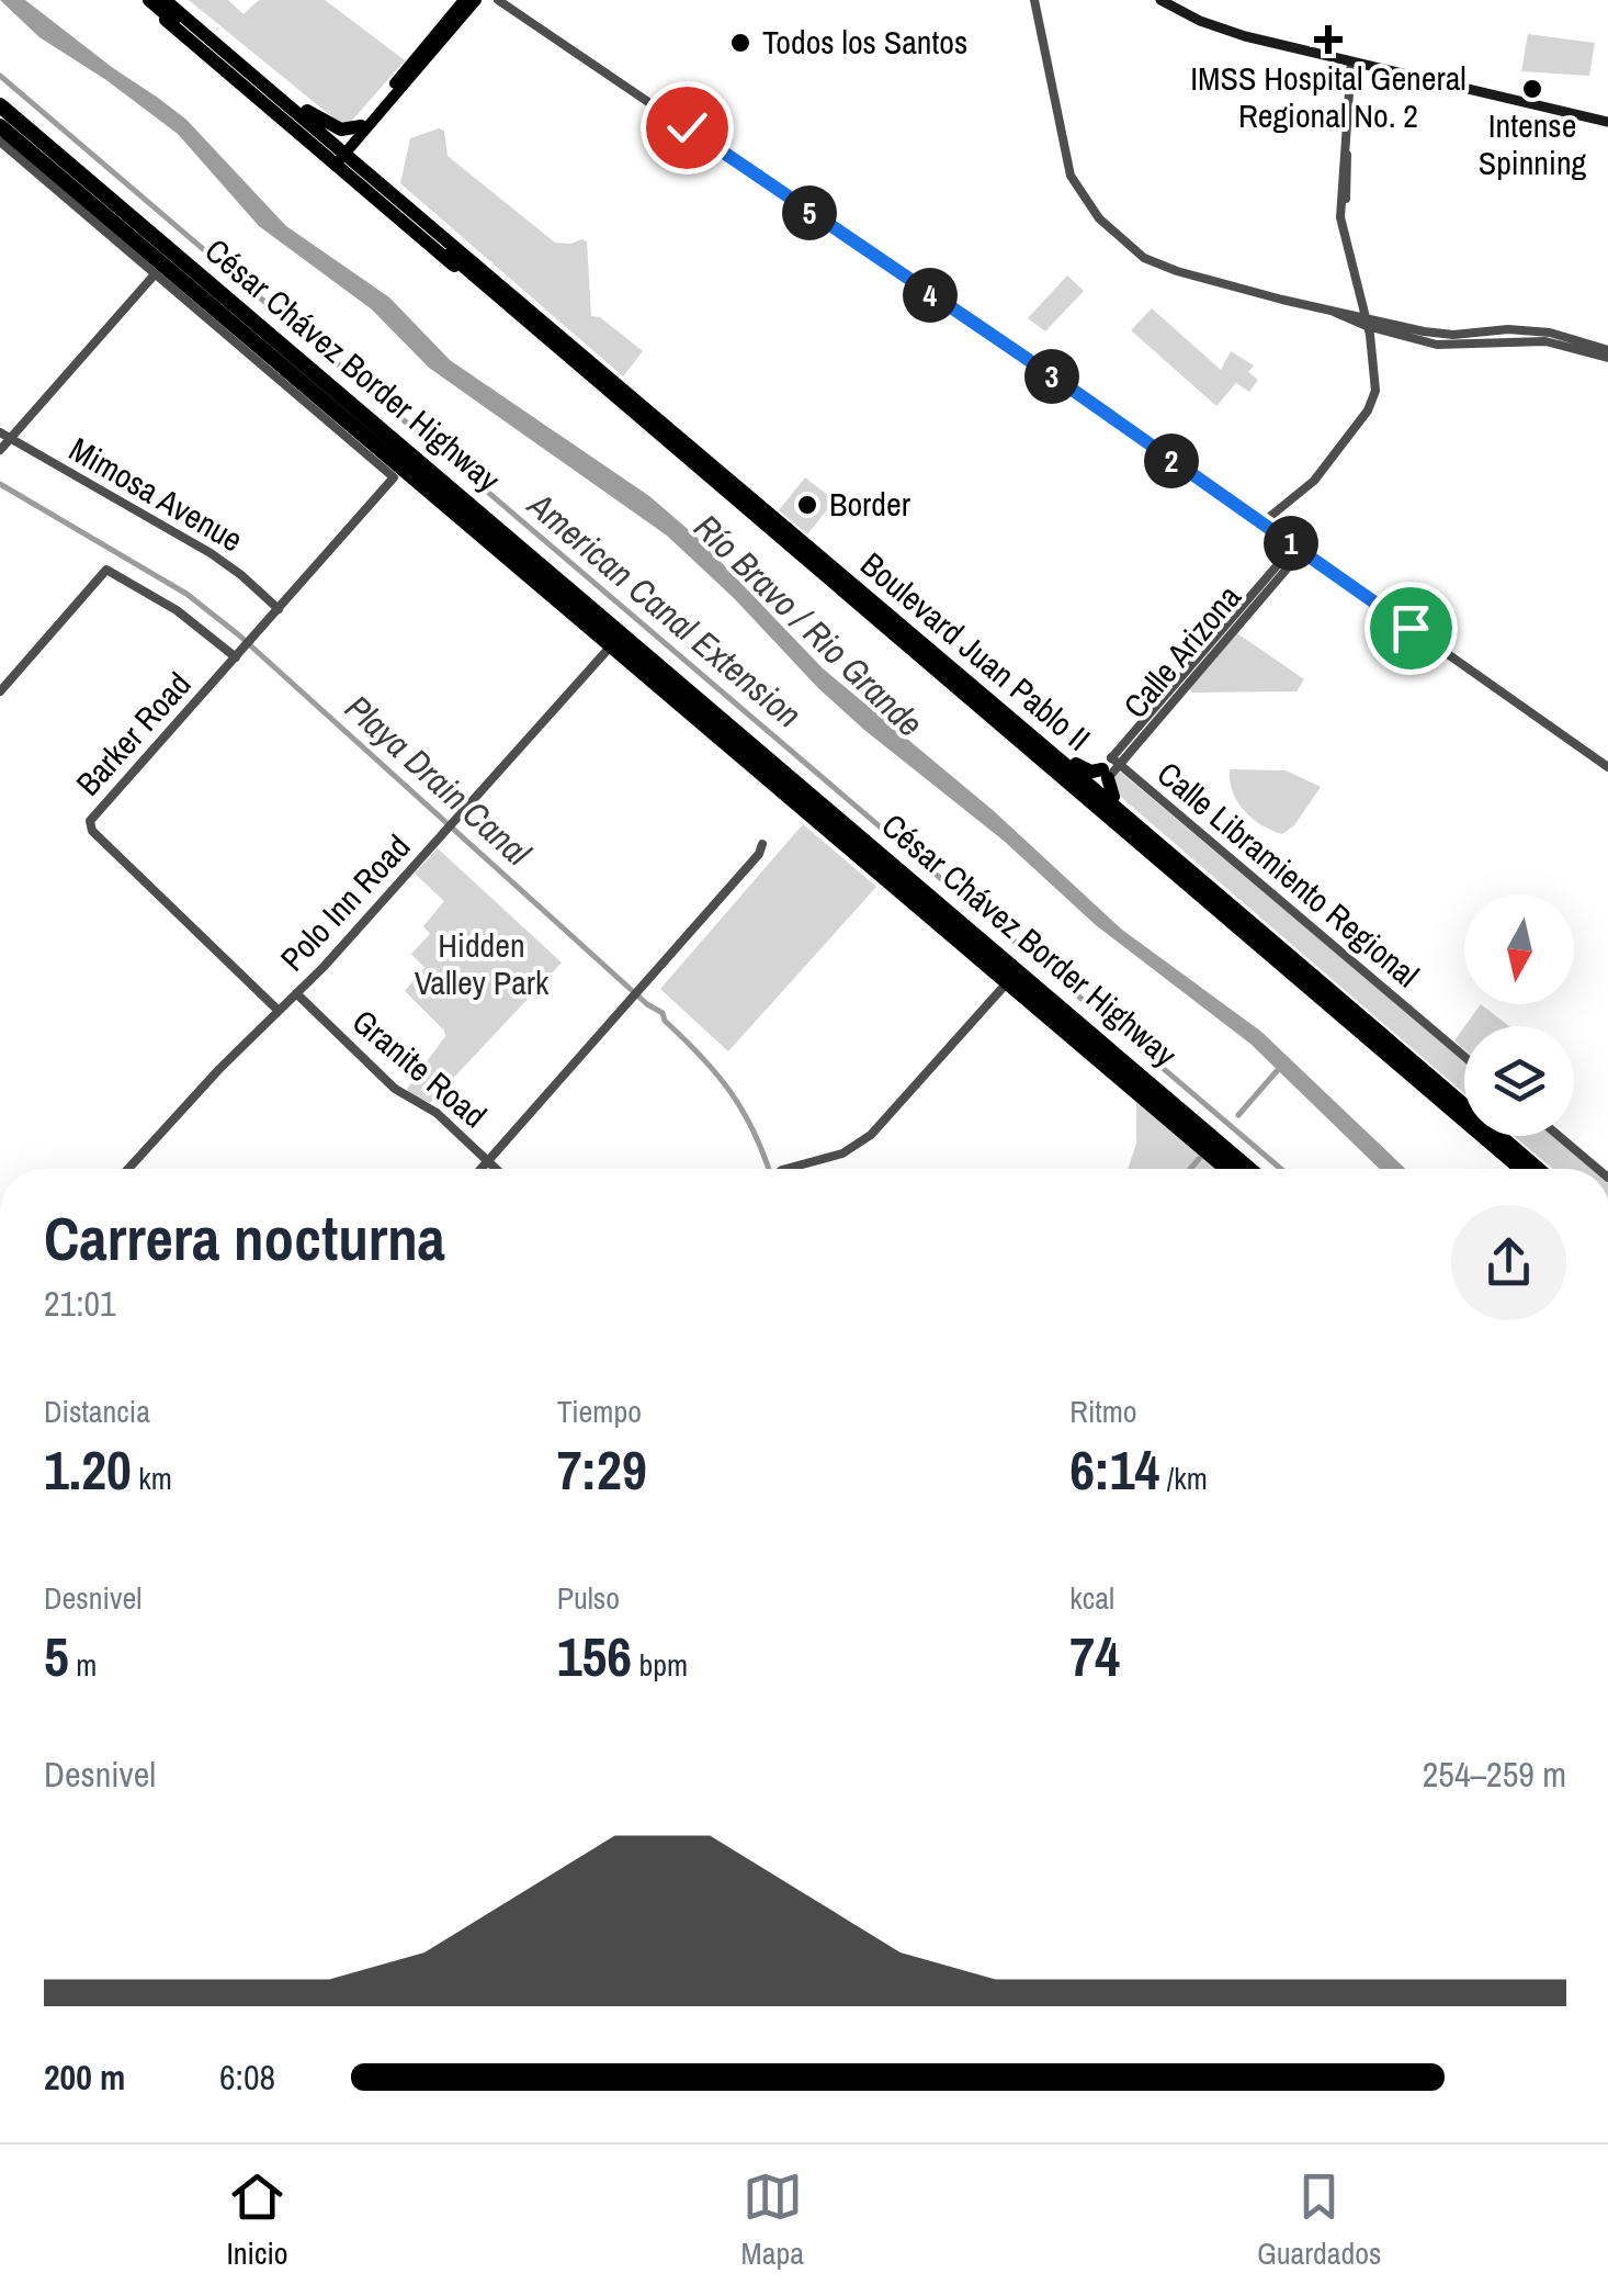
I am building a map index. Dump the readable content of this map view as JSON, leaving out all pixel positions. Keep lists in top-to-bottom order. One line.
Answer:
{"streets":{"highway":["César Chávez Border Highway","Boulevard Juan Pablo II"],"street":["Mimosa Avenue","Calle Arizona","Barker Road","Calle Libramiento Regional","Polo Inn Road","Granite Road"]},"crossings":[["Mimosa Avenue","Barker Road"],["Calle Arizona","Calle Libramiento Regional"],["Barker Road","Polo Inn Road"],["Polo Inn Road","Granite Road"]],"water":["American Canal Extension","Río Bravo / Rio Grande","Playa Drain Canal"],"parks":["Hidden Valley Park"],"places":{"health":["IMSS Hospital General Regional No. 2"],"other":["Todos los Santos","Intense Spinning","Border"]},"north":"bottom","page":{"pins":["5","4","3","2","1"],"heading":["Carrera nocturna","21:01"],"stats":[["Distancia","1.20 km"],["Tiempo","7:29"],["Ritmo","6:14 /km"],["Desnivel","5 m"],["Pulso","156 bpm"],["kcal","74"]],"chart":["Desnivel","254–259 m"],"list":[{"name":"200 m","note":"6:08"}],"tabs":["Inicio","Mapa","Guardados"]}}
